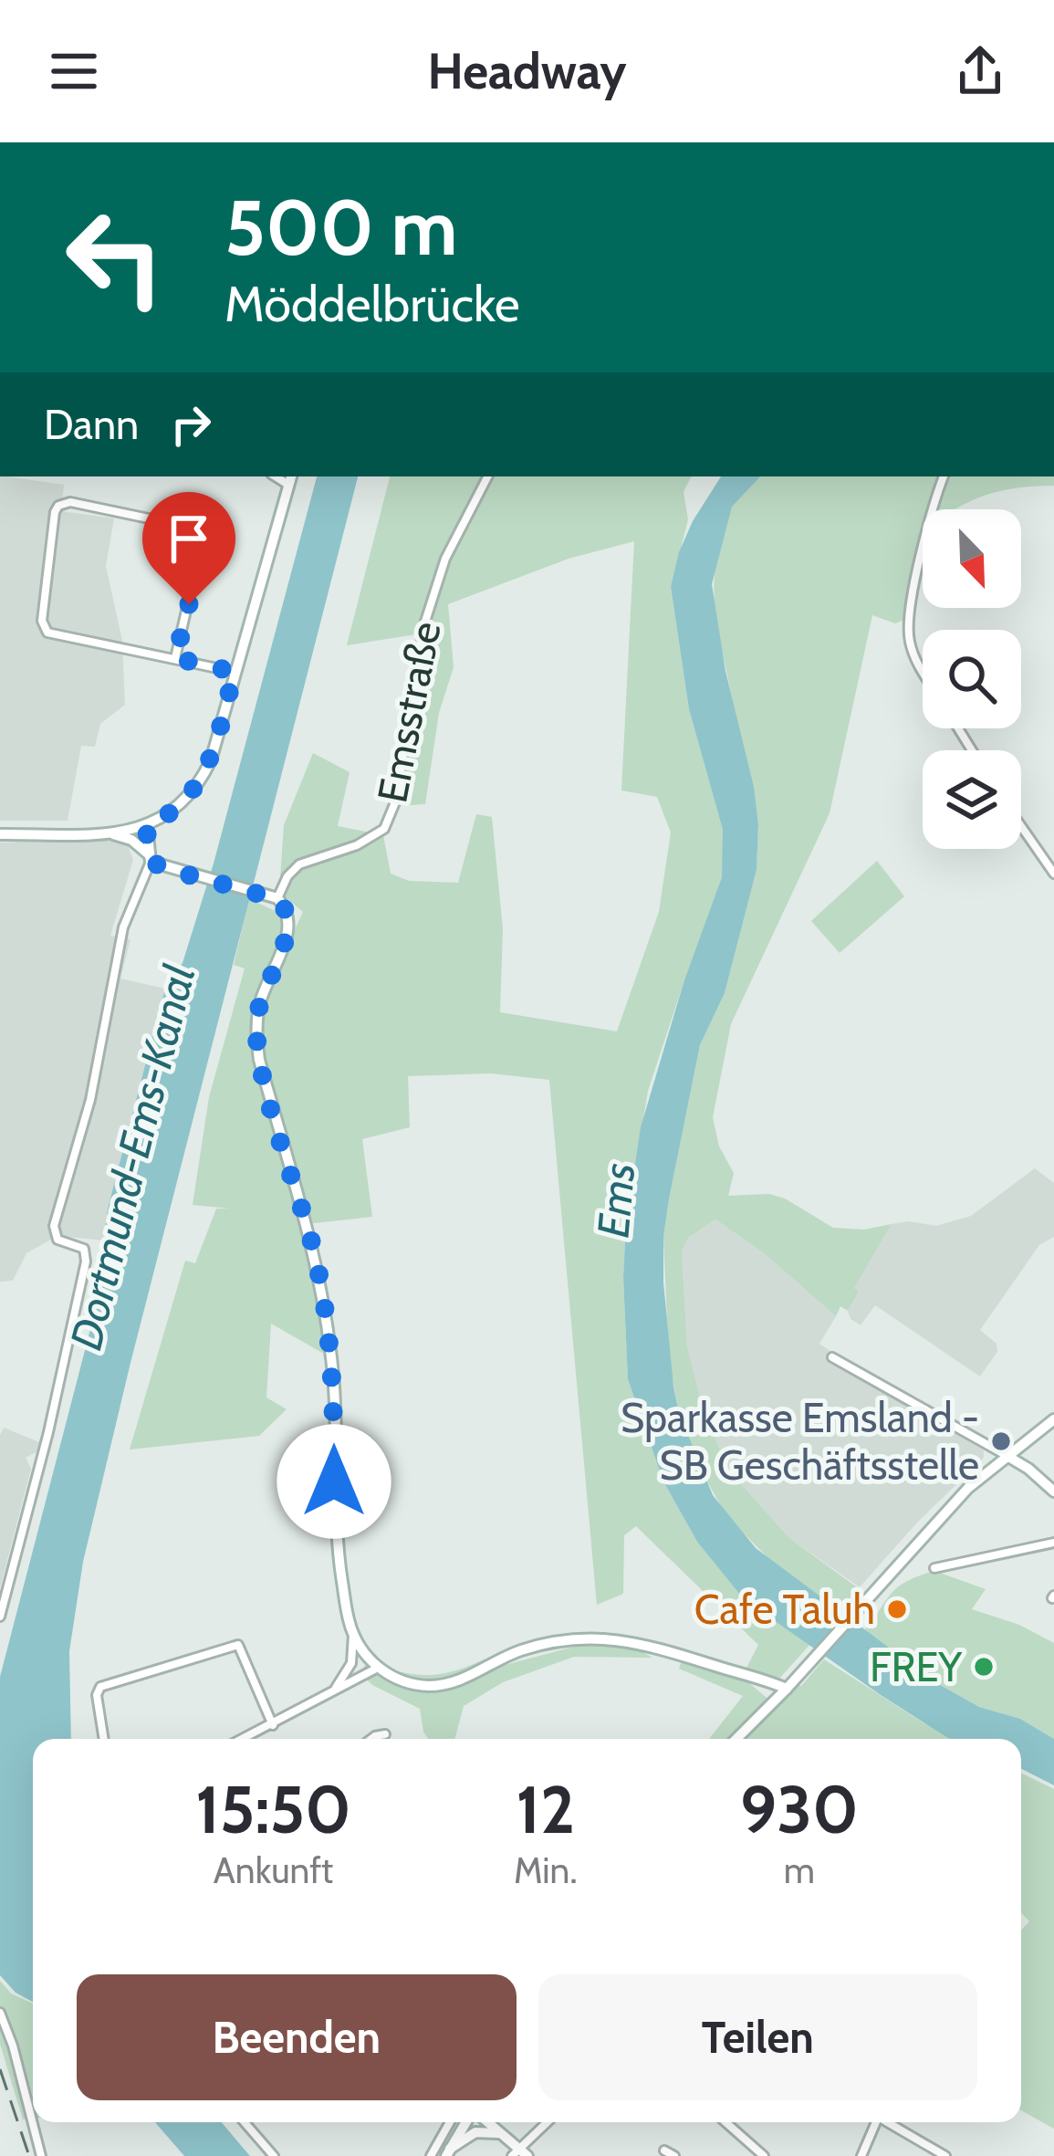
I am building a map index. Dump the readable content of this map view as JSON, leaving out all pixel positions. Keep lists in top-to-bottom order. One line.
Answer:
{"streets":{"street":["Emsstraße"]},"water":["Dortmund-Ems-Kanal","Ems"],"places":["Sparkasse Emsland - SB Geschäftsstelle","Cafe Taluh","FREY"],"north":"bottom right","page":{"header":"Headway","turn":["500 m","Möddelbrücke"],"then":"Dann","eta":["15:50","Ankunft","12","Min.","930","m"],"buttons":["Beenden","Teilen"]}}
